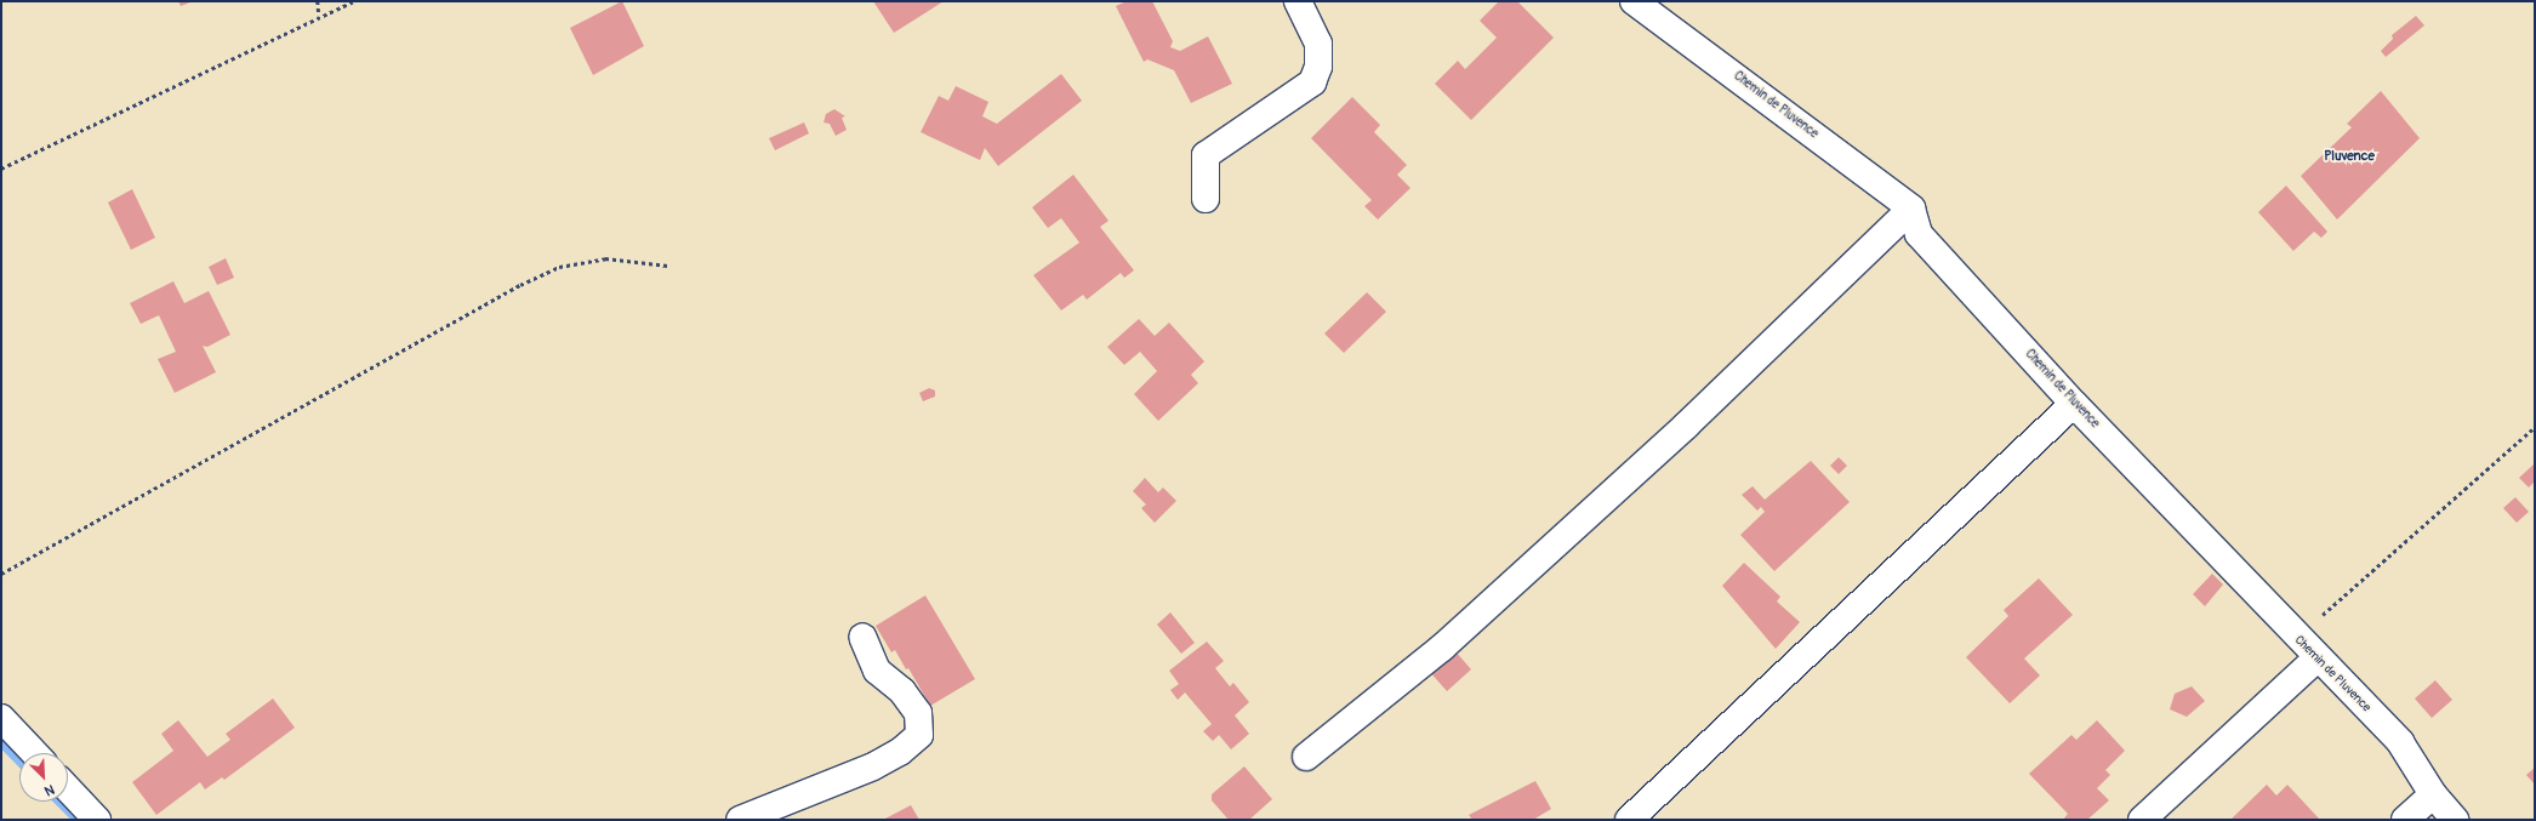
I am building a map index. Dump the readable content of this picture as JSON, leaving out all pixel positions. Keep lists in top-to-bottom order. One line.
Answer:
{"streets":{"street":["Chemin de Pluvence"]},"districts":["Pluvence"],"north":"bottom right"}
